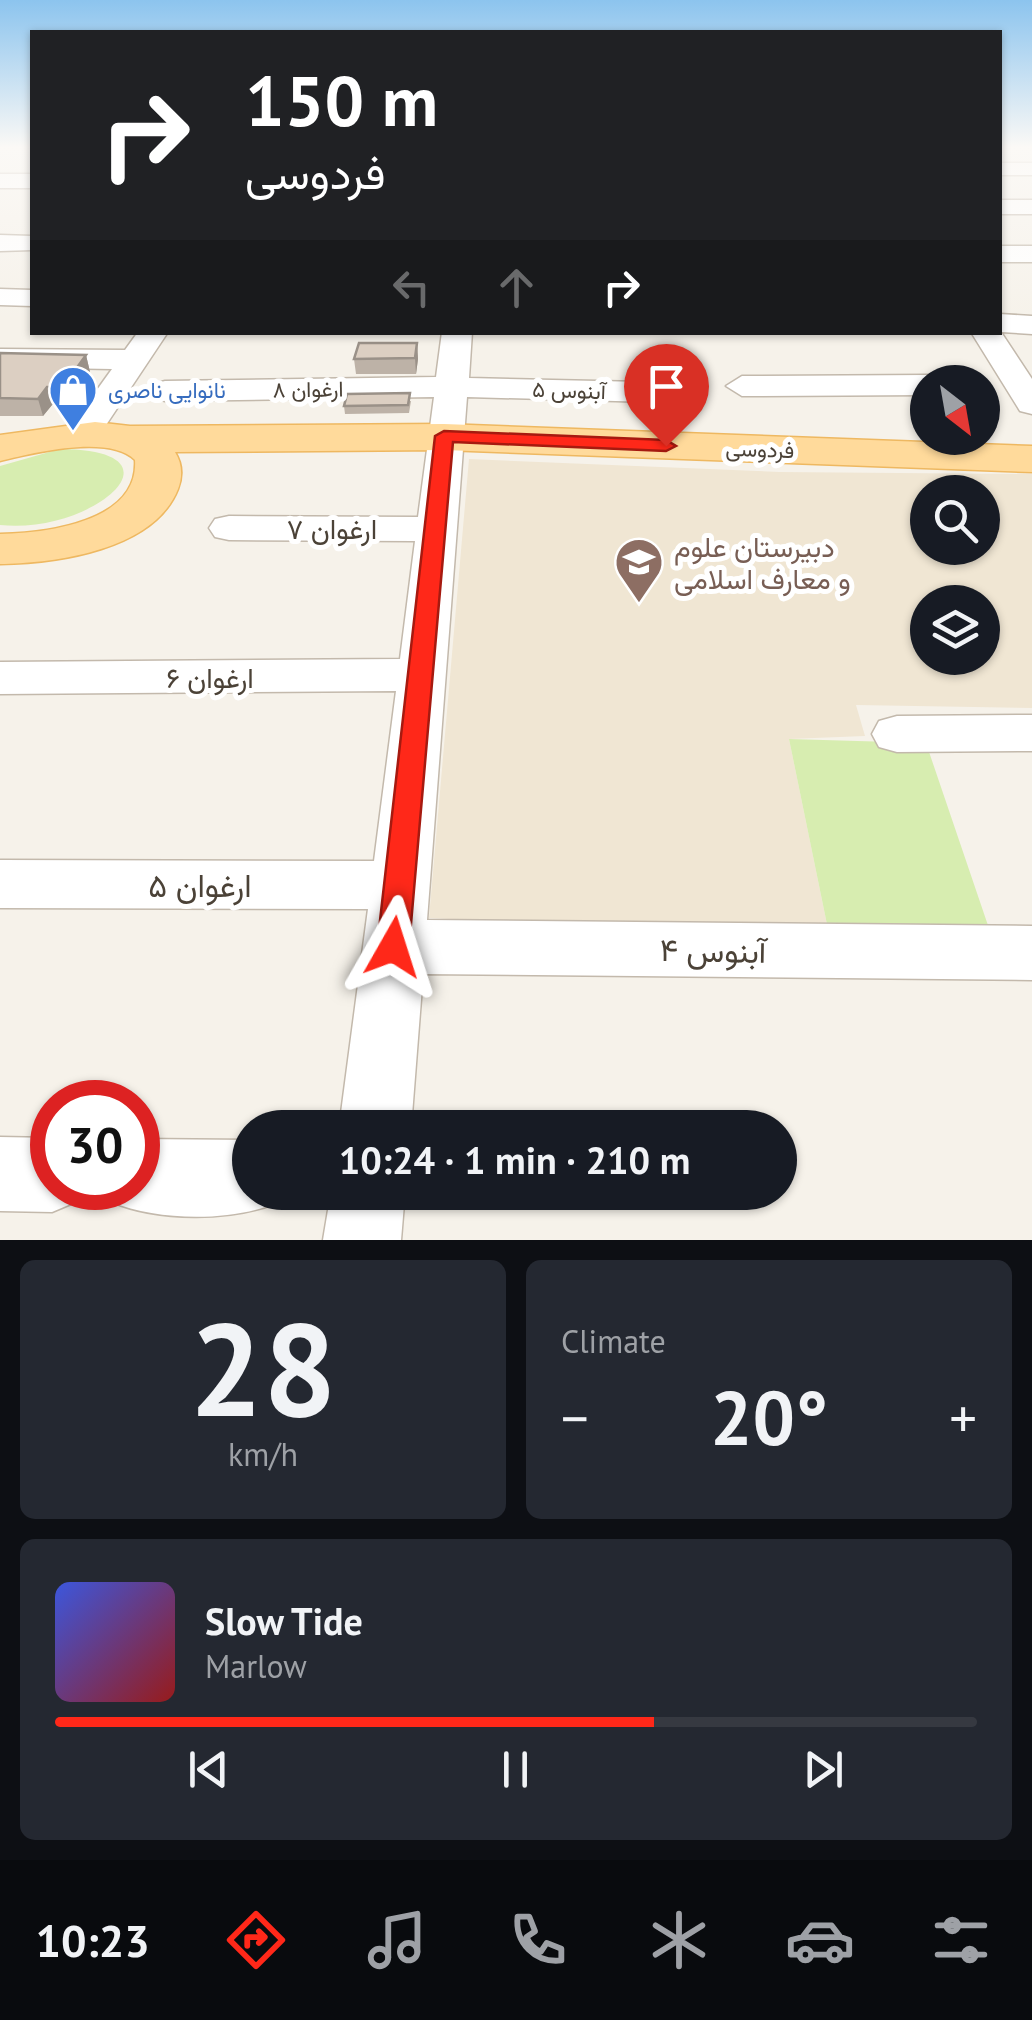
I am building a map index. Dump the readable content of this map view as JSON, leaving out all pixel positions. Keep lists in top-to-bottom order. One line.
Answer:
{"streets":{"main road":["فردوسی"],"street":["ارغوان ۸","آبنوس ۵","ارغوان ۷","ارغوان ۶","ارغوان ۵","آبنوس ۴"]},"crossings":[["ارغوان ۸","آبنوس ۵"],["ارغوان ۸","فردوسی"],["آبنوس ۵","فردوسی"]],"places":{"shop":["نانوایی ناصری"],"school or university":["دبیرستان علوم و معارف اسلامی"]},"north":"bottom right","page":{"turn":["150 m","فردوسی"],"limit":"30","trip":"10:24 · 1 min · 210 m","tile":[["28","km/h"],"Climate"],"heat":["−","20°","+"],"song":["Slow Tide","Marlow"],"tabs":"10:23"}}
